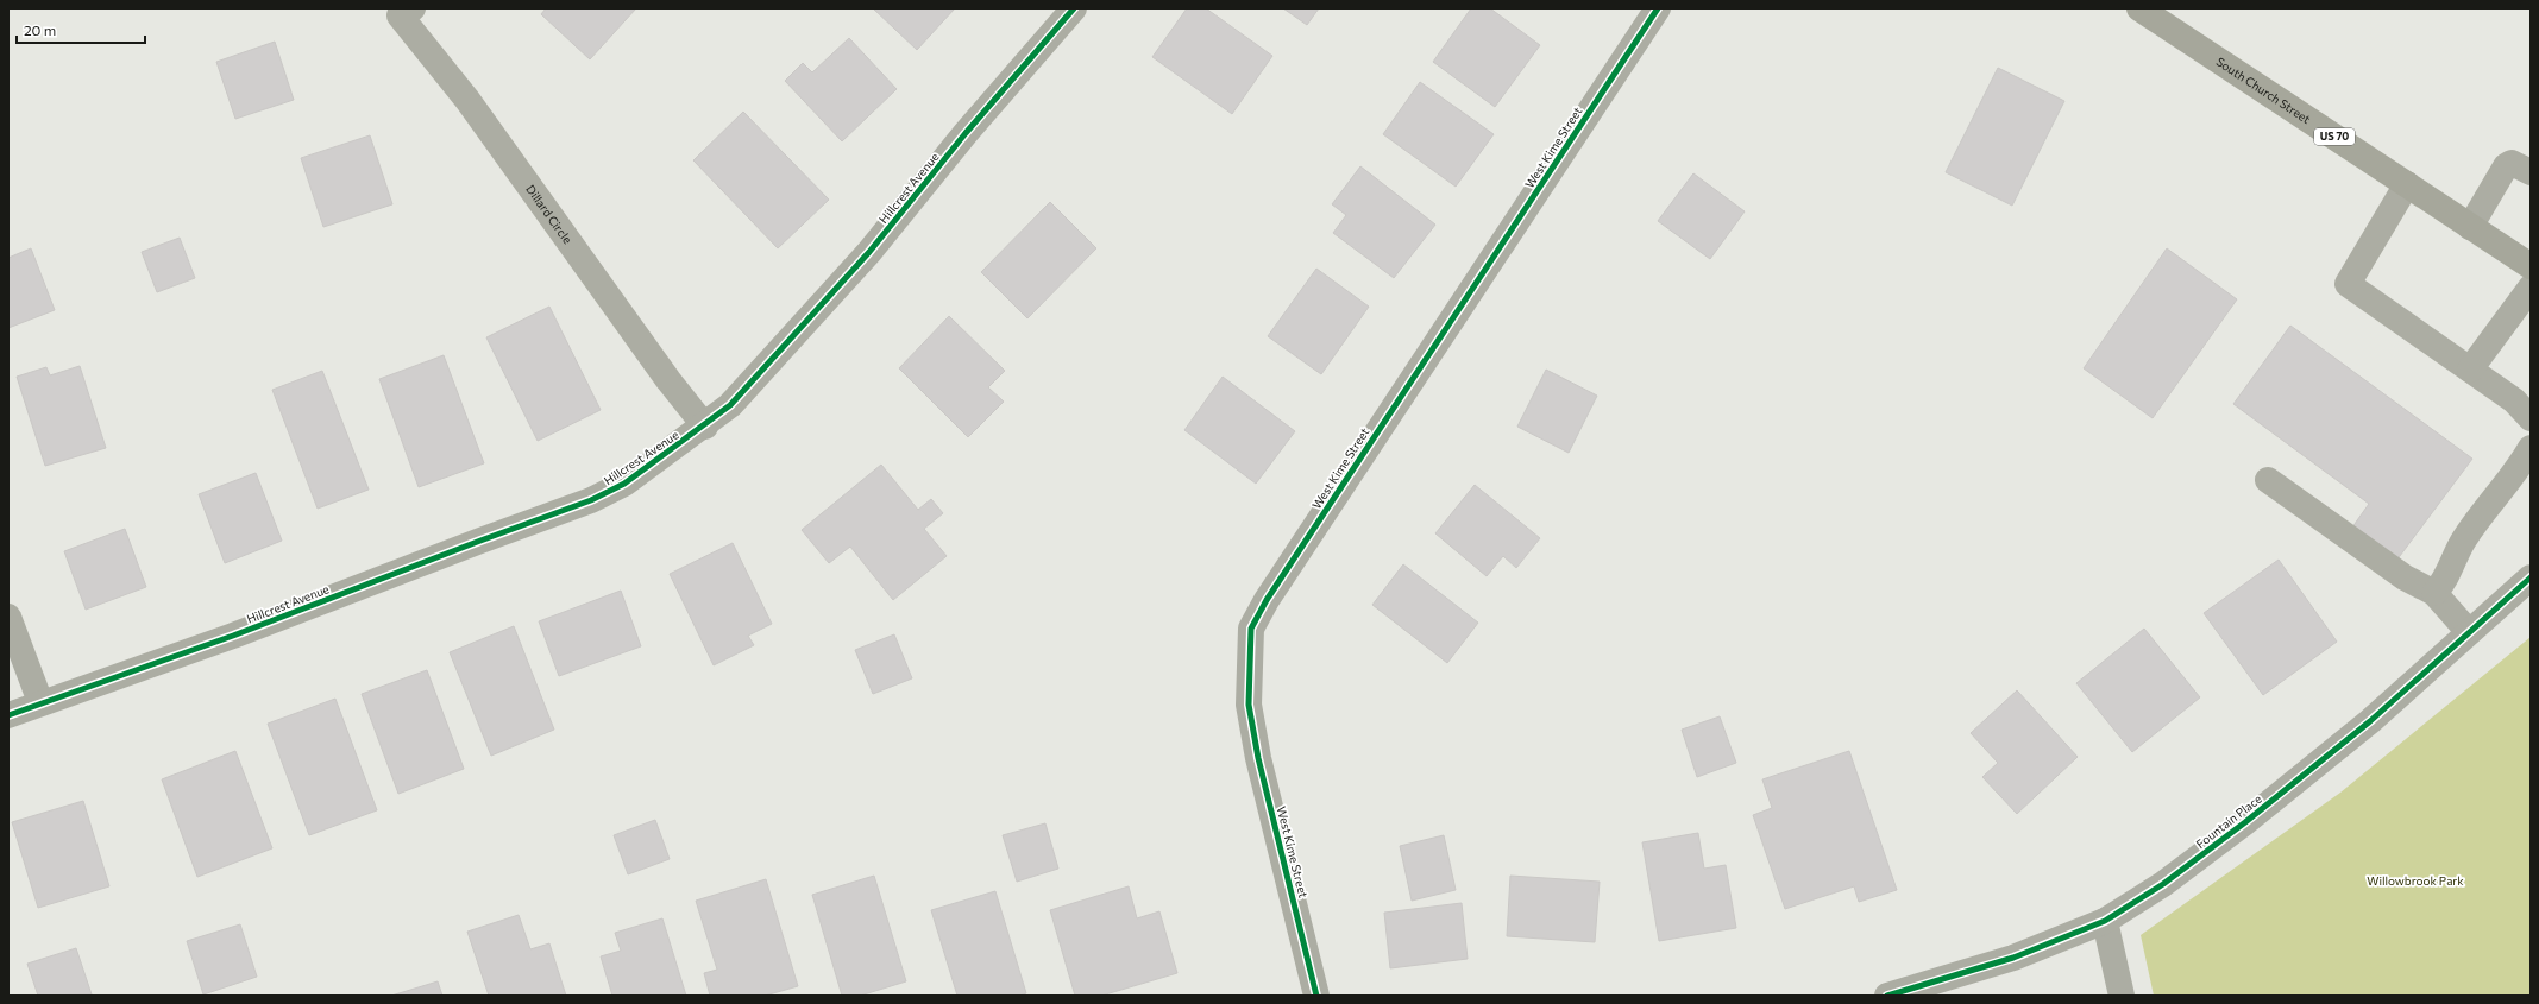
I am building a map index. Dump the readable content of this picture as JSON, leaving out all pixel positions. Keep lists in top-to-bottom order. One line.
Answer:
{"streets":{"main road":["South Church Street","US 70"],"street":["West Kime Street","Hillcrest Avenue","Dillard Circle","Fountain Place"]},"crossings":[["Hillcrest Avenue","Dillard Circle"]],"parks":["Willowbrook Park"],"scale_bar":"20 m"}
